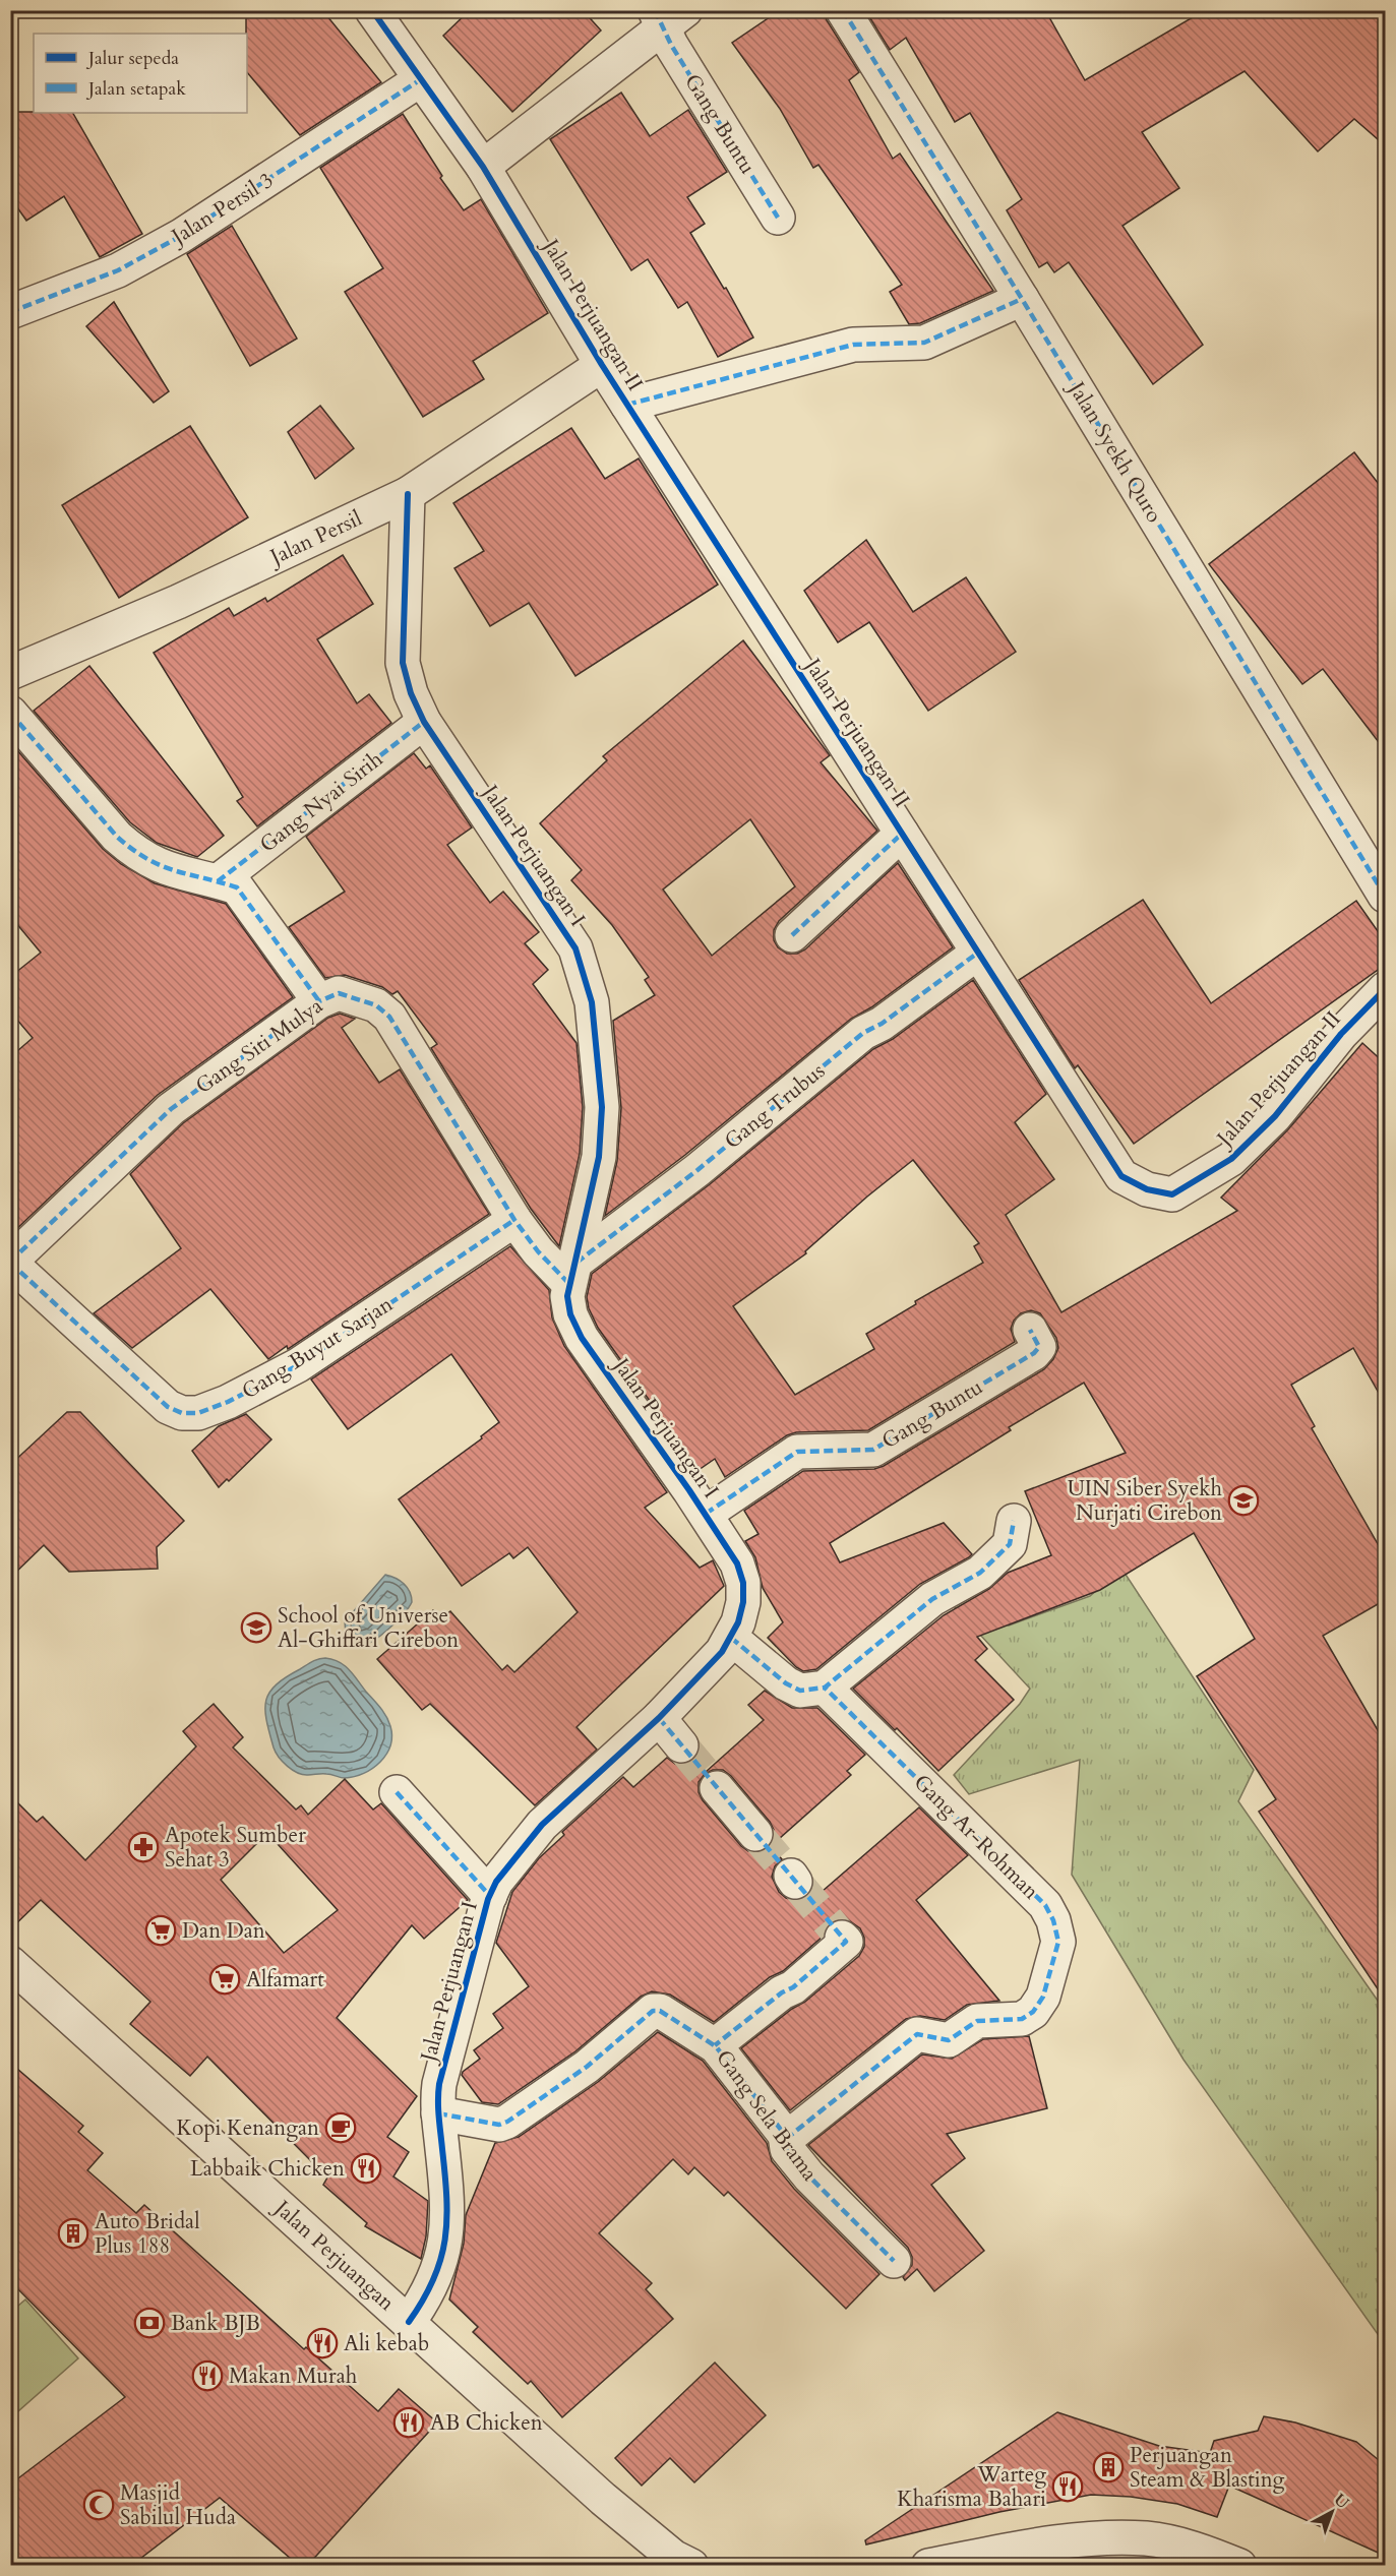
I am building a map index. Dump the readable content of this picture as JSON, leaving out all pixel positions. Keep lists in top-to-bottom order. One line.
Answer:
{"streets":{"street":["Gang Buntu","Jalan Persil 3","Jalan Perjuangan II","Jalan Syekh Quro","Jalan Persil","Gang Nyai Sirih","Jalan Perjuangan I","Gang Siti Mulya","Gang Trubus","Gang Buyut Sarjan","Gang Ar-Rohman","Gang Sela Brama","Jalan Perjuangan"]},"crossings":[["Gang Buntu","Jalan Perjuangan I"],["Jalan Persil 3","Jalan Perjuangan II"],["Jalan Perjuangan II","Jalan Persil"],["Jalan Perjuangan II","Gang Trubus"],["Jalan Persil","Jalan Perjuangan I"],["Gang Nyai Sirih","Jalan Perjuangan I"],["Jalan Perjuangan I","Gang Siti Mulya"],["Jalan Perjuangan I","Gang Trubus"],["Jalan Perjuangan I","Gang Sela Brama"],["Jalan Perjuangan I","Jalan Perjuangan"],["Gang Siti Mulya","Gang Trubus"],["Gang Siti Mulya","Gang Buyut Sarjan"],["Gang Ar-Rohman","Gang Sela Brama"]],"places":{"school or university":["UIN Siber Syekh Nurjati Cirebon","School of Universe Al-Ghiffari Cirebon"],"pharmacy":["Apotek Sumber Sehat 3"],"supermarket":["Dan Dan","Alfamart"],"cafe":["Kopi Kenangan"],"restaurant":["Labbaik Chicken","Ali kebab","Makan Murah","AB Chicken","Warteg Kharisma Bahari"],"building":["Auto Bridal Plus 188","Perjuangan Steam & Blasting"],"bank":["Bank BJB"],"mosque":["Masjid Sabilul Huda"]},"legend":["Jalur sepeda","Jalan setapak"],"north":"top right"}
